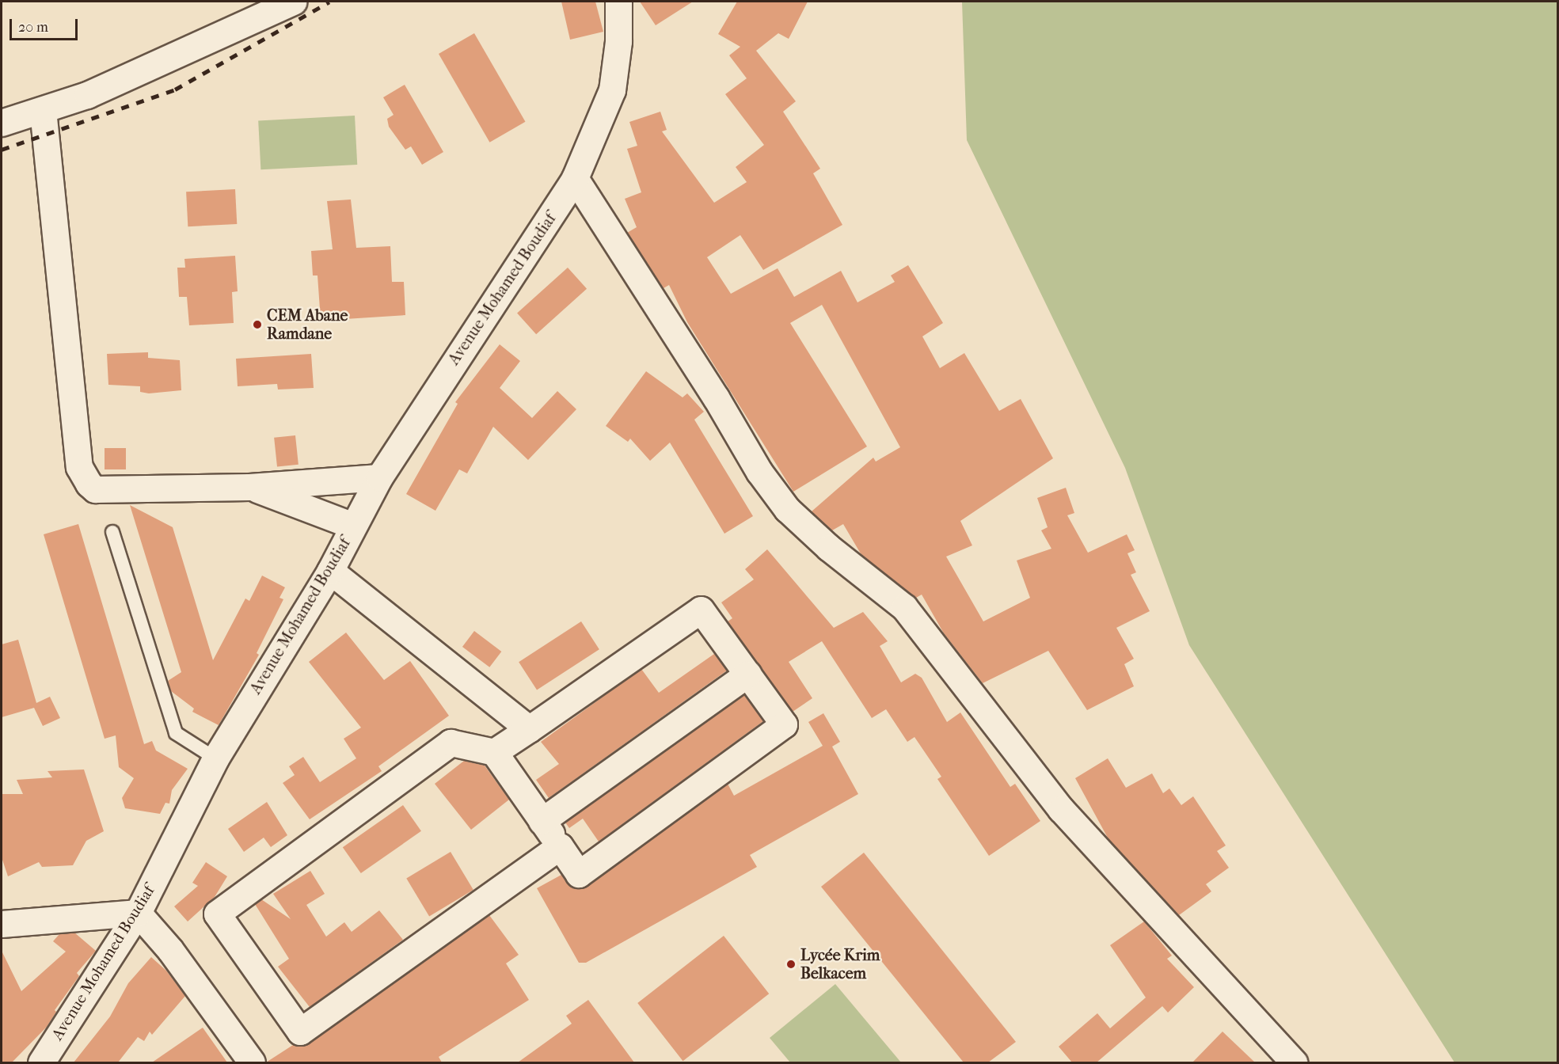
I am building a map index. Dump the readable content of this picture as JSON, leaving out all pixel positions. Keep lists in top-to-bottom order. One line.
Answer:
{"streets":{"street":["Avenue Mohamed Boudiaf"]},"places":["CEM Abane Ramdane","Lycée Krim Belkacem"],"scale_bar":"20 m"}
